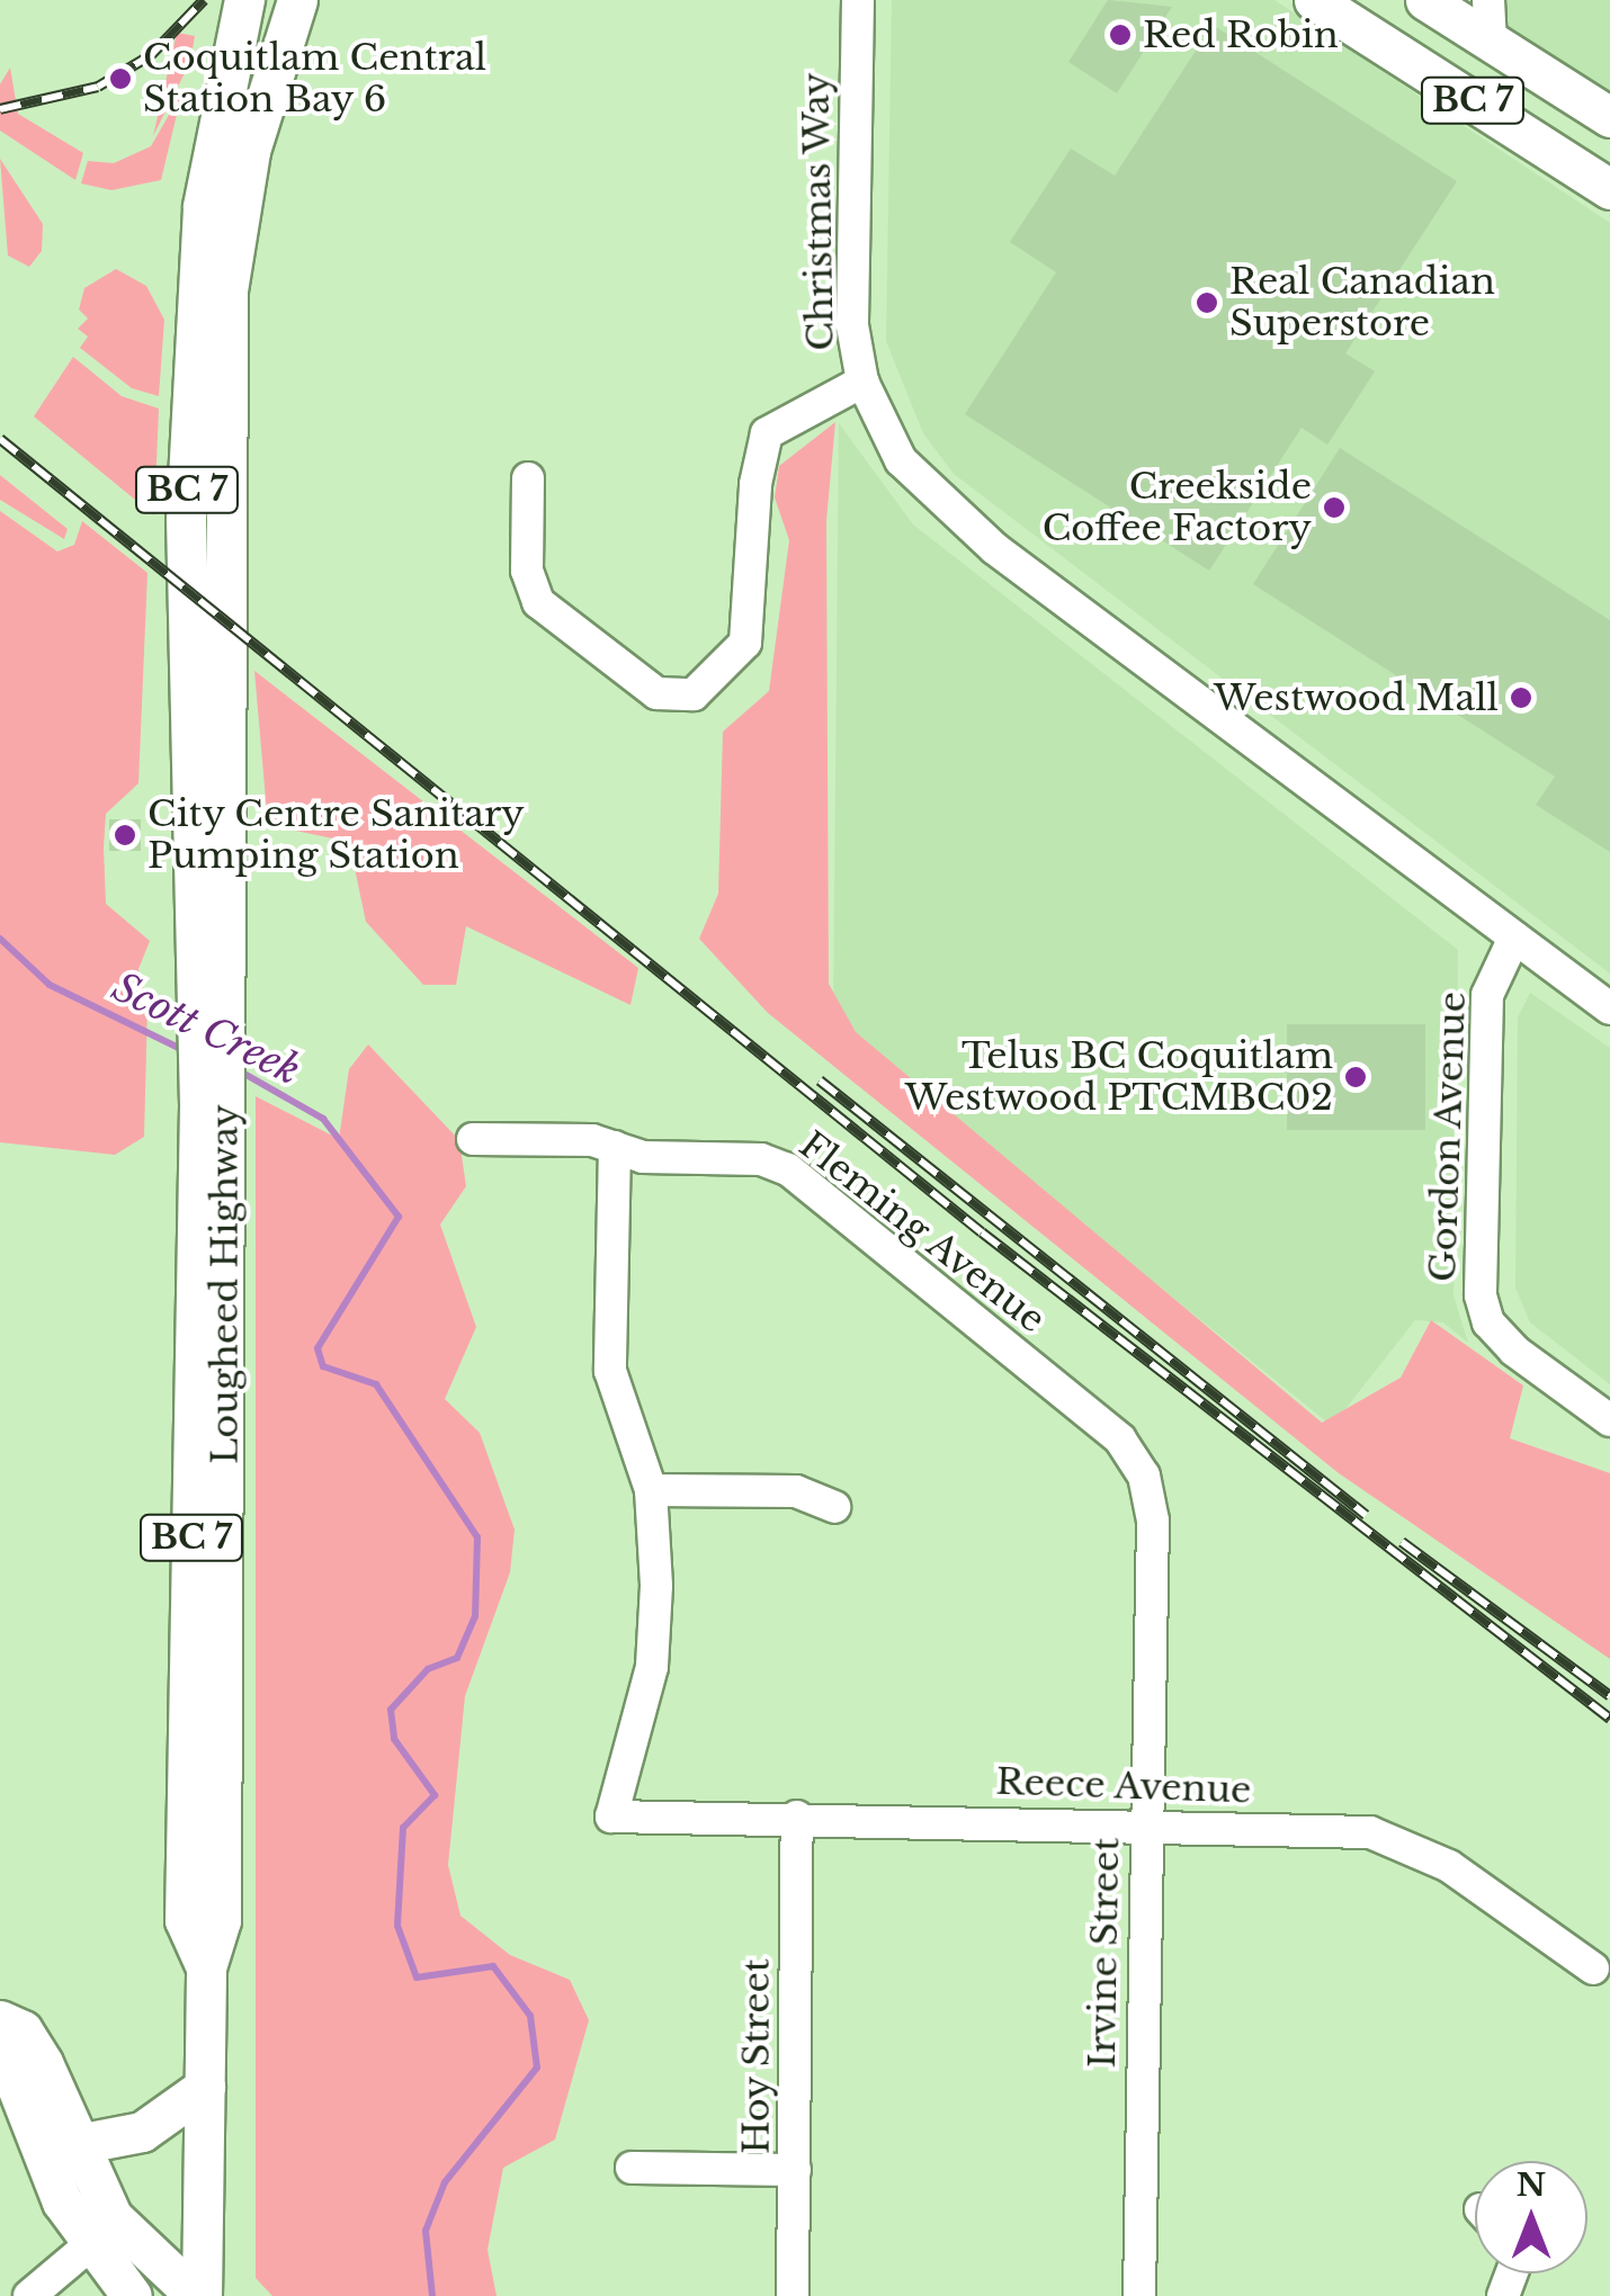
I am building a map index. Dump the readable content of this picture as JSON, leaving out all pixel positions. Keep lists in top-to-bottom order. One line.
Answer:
{"streets":{"main road":["BC 7","Lougheed Highway"],"street":["Christmas Way","Gordon Avenue","Fleming Avenue","Reece Avenue","Irvine Street","Hoy Street"]},"crossings":[["Christmas Way","Gordon Avenue"],["Fleming Avenue","Irvine Street"],["Reece Avenue","Irvine Street"],["Reece Avenue","Hoy Street"]],"water":["Scott Creek"],"places":["Red Robin","Coquitlam Central Station Bay 6","Real Canadian Superstore","Creekside Coffee Factory","Westwood Mall","City Centre Sanitary Pumping Station","Telus BC Coquitlam Westwood PTCMBC02"],"north":"top"}
